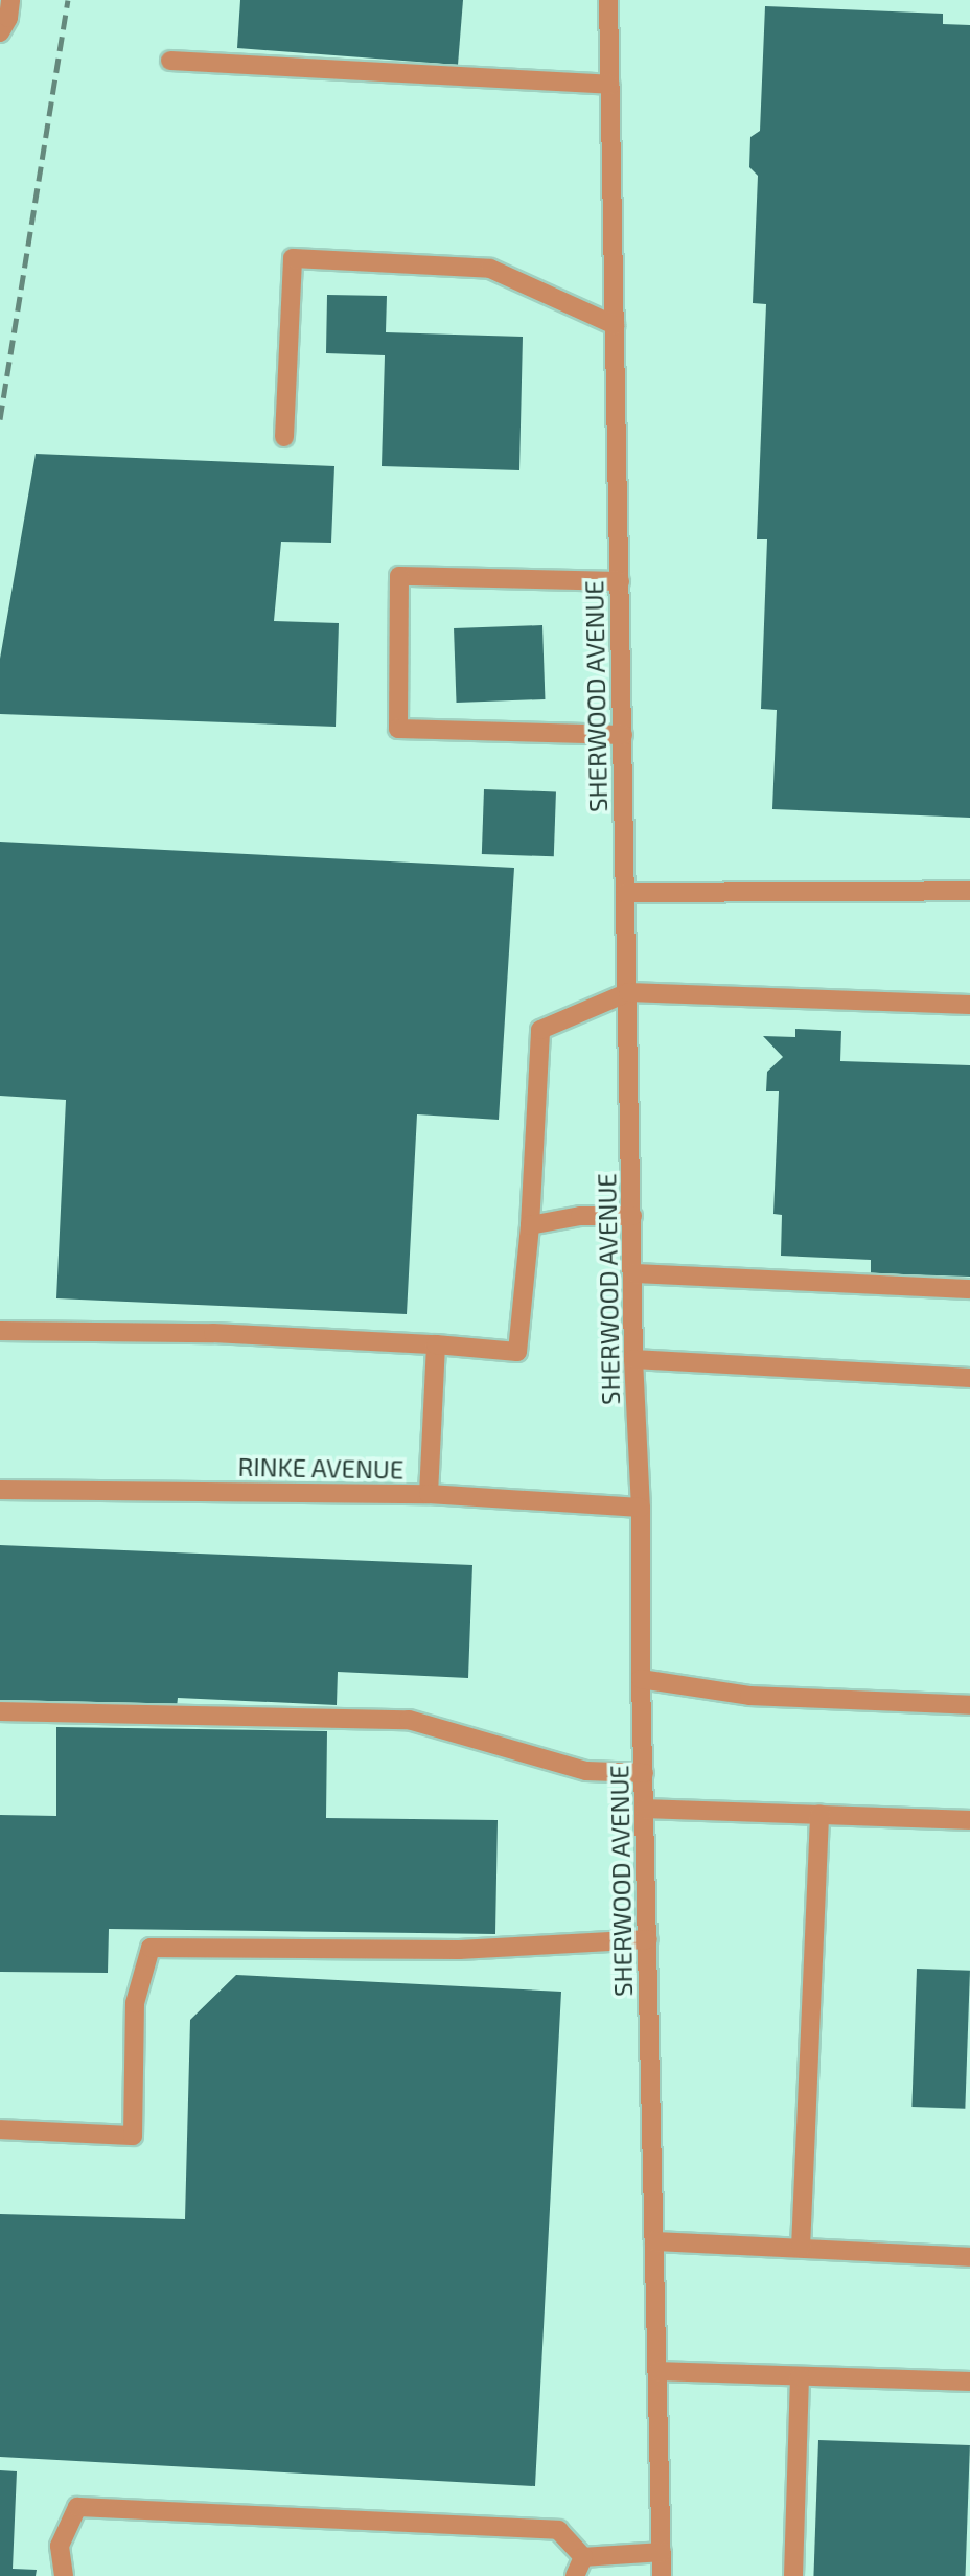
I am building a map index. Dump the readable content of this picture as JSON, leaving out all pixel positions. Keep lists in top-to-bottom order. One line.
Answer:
{"streets":{"street":["SHERWOOD AVENUE","RINKE AVENUE"]},"crossings":[["SHERWOOD AVENUE","RINKE AVENUE"]]}
